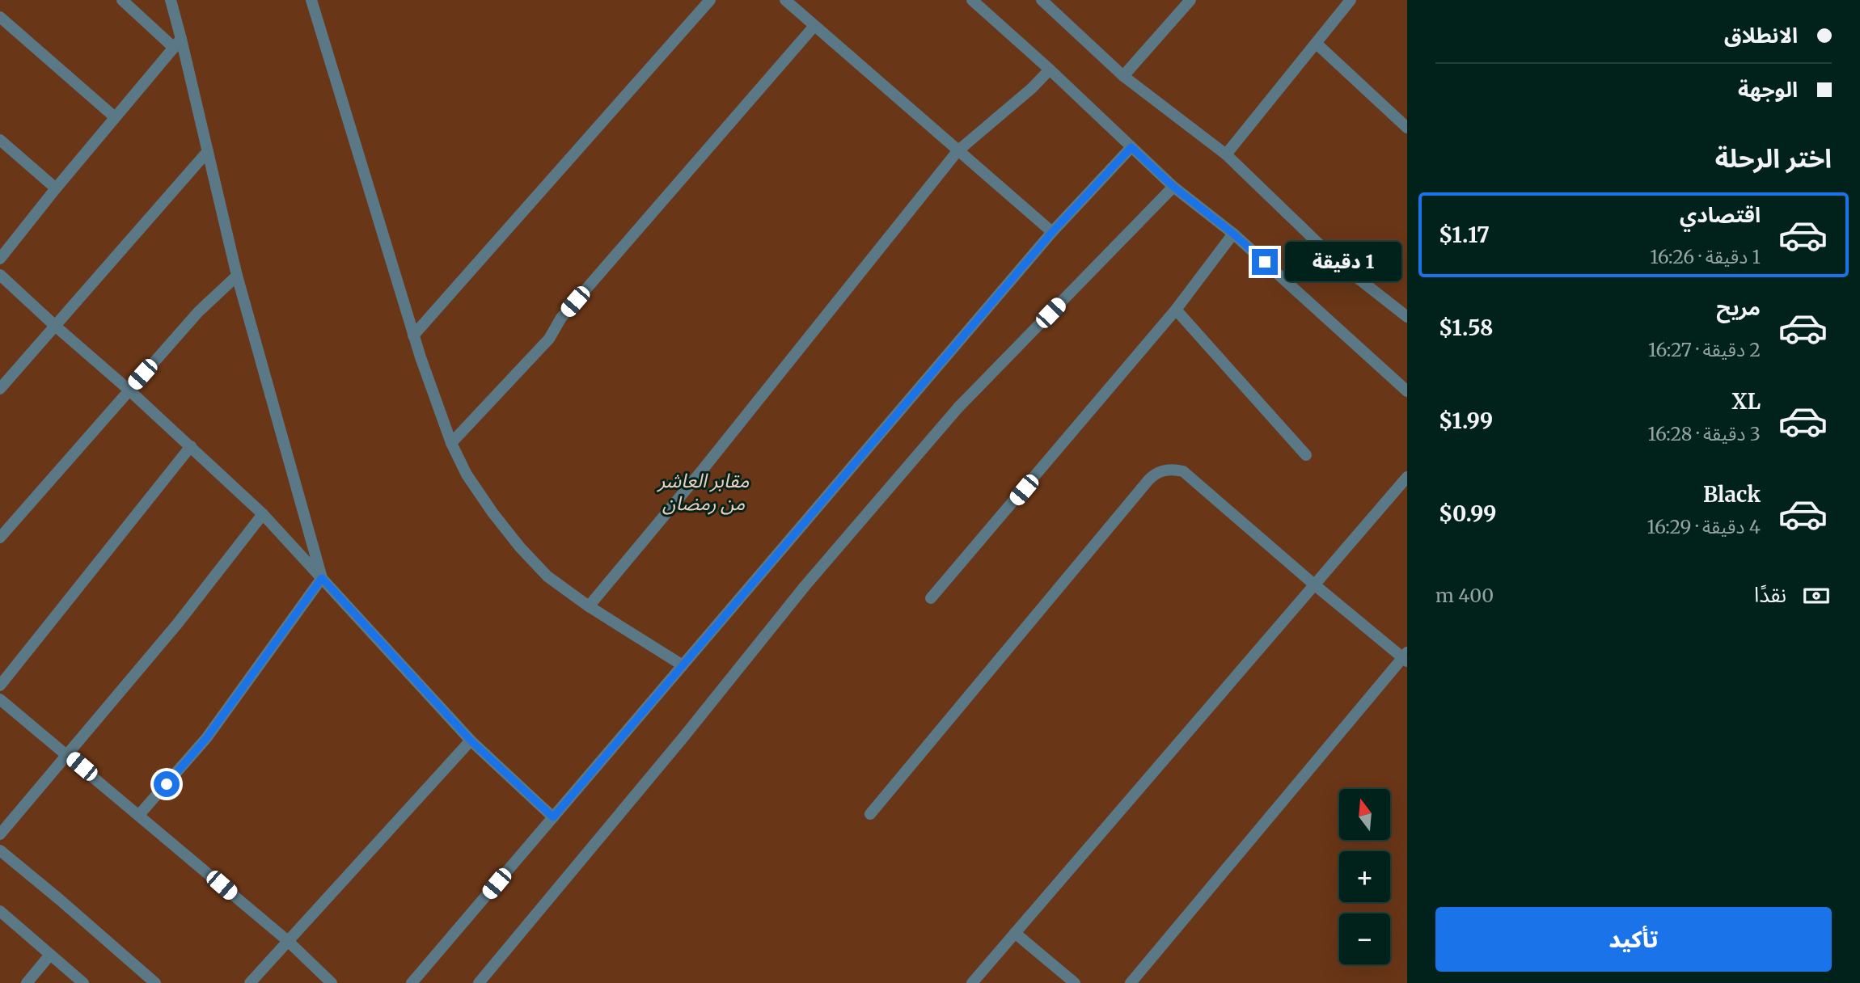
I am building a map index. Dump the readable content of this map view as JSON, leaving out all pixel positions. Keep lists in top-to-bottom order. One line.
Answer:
{"parks":["مقابر العاشر من رمضان"],"north":"top","page":{"banner":["الانطلاق","الوجهة"],"heading":"اختر الرحلة","list":[{"name":"اقتصادي","note":"1 دقيقة · 16:26","value":"$1.17"},{"name":"مريح","note":"2 دقيقة · 16:27","value":"$1.58"},{"name":"XL","note":"3 دقيقة · 16:28","value":"$1.99"},{"name":"Black","note":"4 دقيقة · 16:29","value":"$0.99"}],"bubble":"1 دقيقة","pay":["نقدًا","400 m"],"map_buttons":["+","−"],"buttons":"تأكيد"}}
